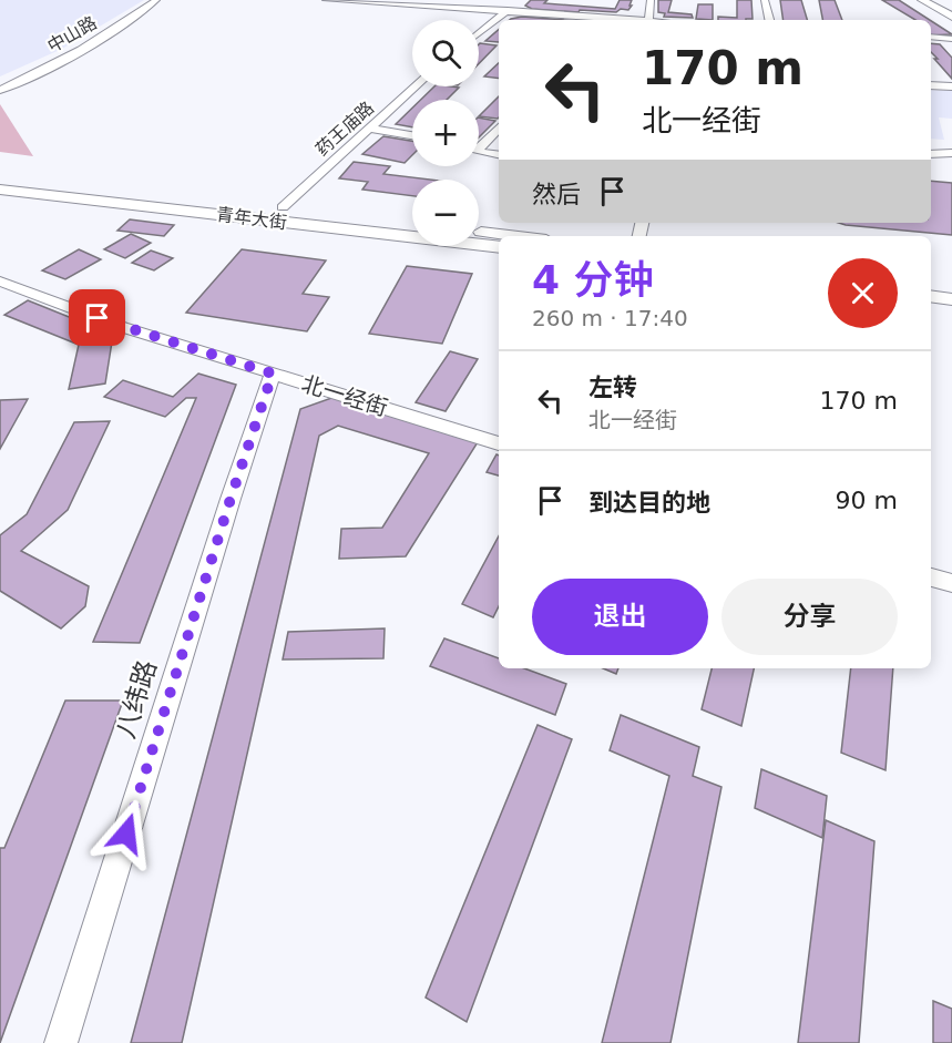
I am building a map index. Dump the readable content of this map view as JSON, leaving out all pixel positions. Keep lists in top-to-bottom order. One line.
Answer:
{"streets":{"main road":["青年大街"],"street":["中山路","药王庙路","北一经街","八纬路"]},"crossings":[["药王庙路","青年大街"],["北一经街","八纬路"]],"page":{"map_buttons":["+","−"],"turn":["170 m","北一经街"],"then":"然后","heading":["4 分钟","260 m · 17:40"],"list":[{"name":"左转","note":"北一经街","value":"170 m"},{"name":"到达目的地","value":"90 m"}],"buttons":["退出","分享"]}}
